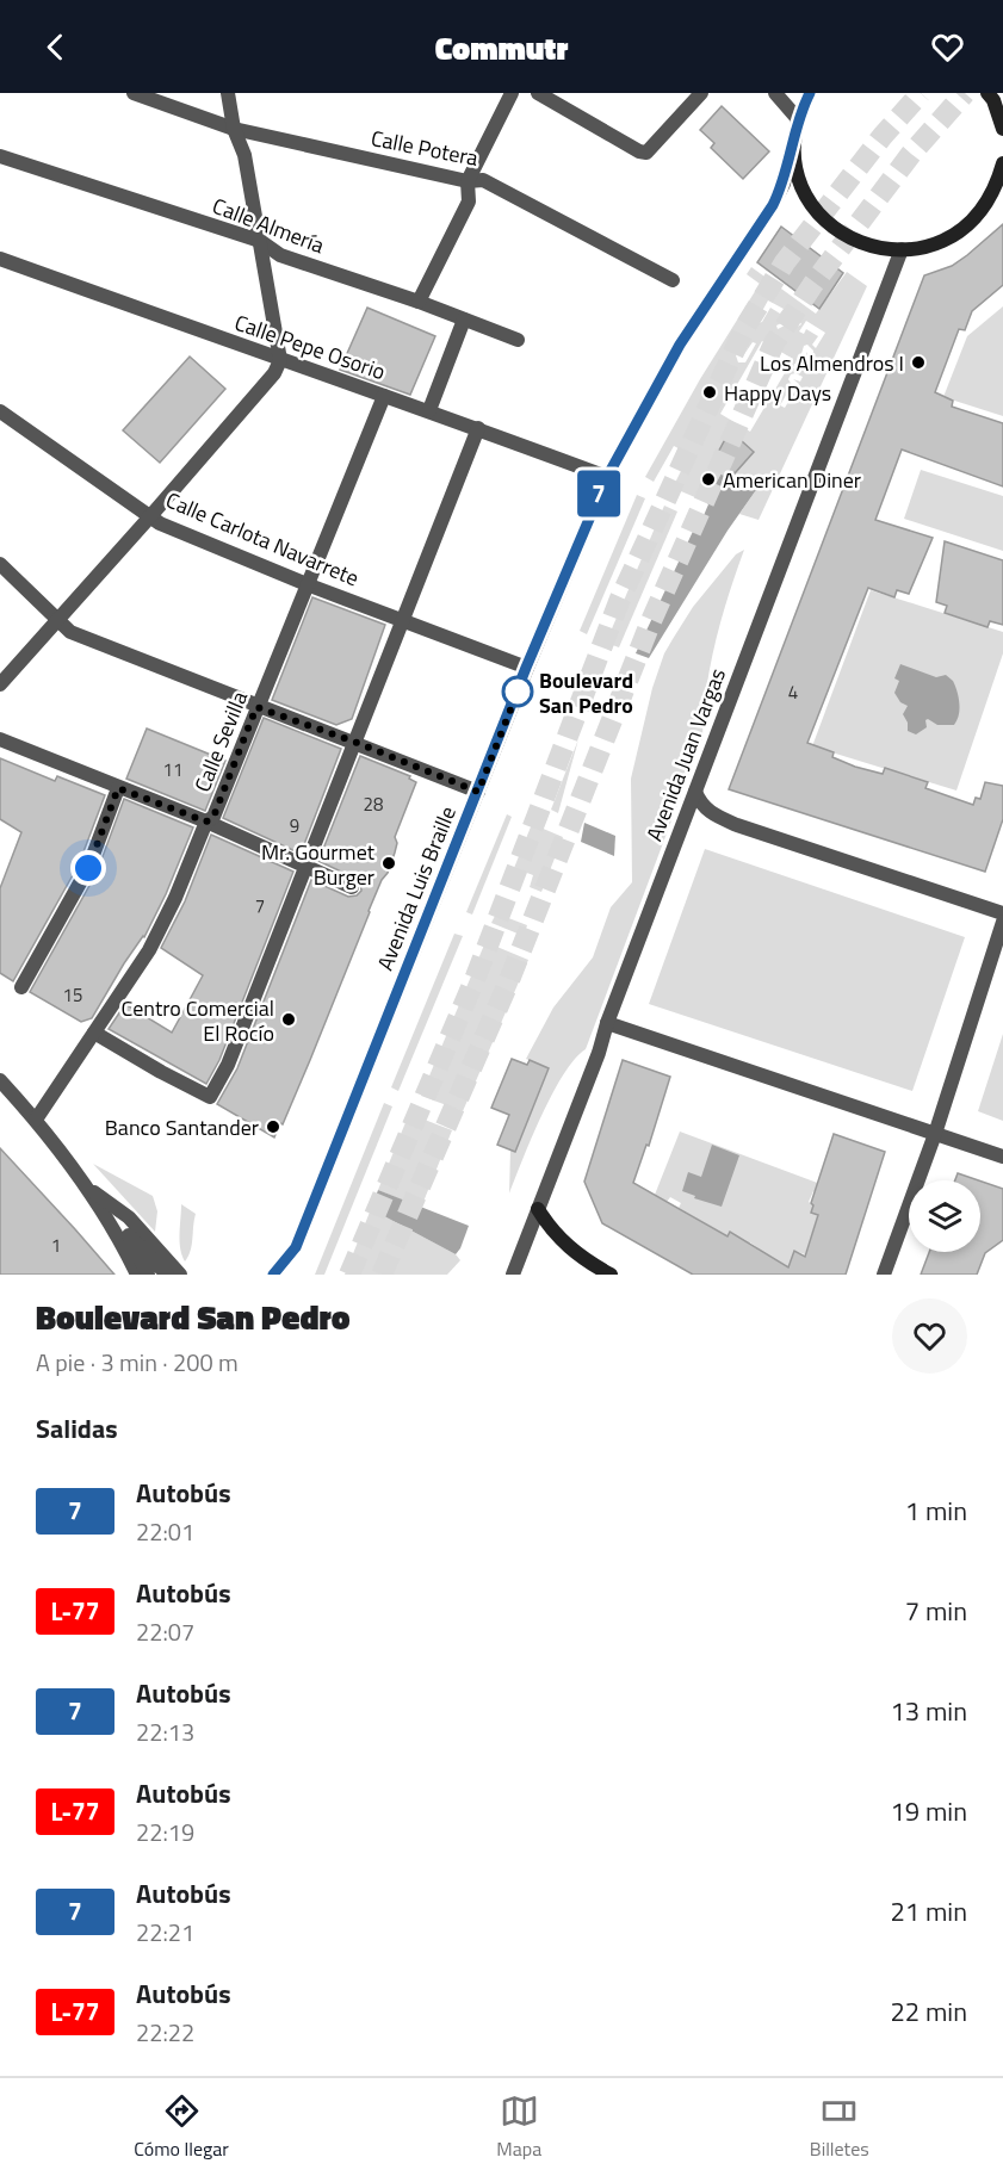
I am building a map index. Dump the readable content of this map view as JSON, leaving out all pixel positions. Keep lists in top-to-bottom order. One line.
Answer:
{"streets":{"street":["Calle Potera","Calle Almería","Calle Pepe Osorio","Calle Carlota Navarrete","Calle Sevilla","Avenida Juan Vargas","Avenida Luis Braille"]},"crossings":[["Calle Pepe Osorio","Calle Sevilla"],["Calle Pepe Osorio","Avenida Luis Braille"],["Calle Carlota Navarrete","Calle Sevilla"],["Calle Carlota Navarrete","Avenida Luis Braille"]],"places":["Los Almendros I","Happy Days","American Diner","Boulevard San Pedro","Mr. Gourmet Burger","Centro Comercial El Rocío","Banco Santander"],"lines":["bus line 7"],"house_numbers":["4","11","28","9","7","15","1"],"page":{"header":"Commutr","on_map":"7","heading":[["Boulevard San Pedro","A pie · 3 min · 200 m"],"Salidas"],"list":[{"mark":"7","name":"Autobús","note":"22:01","value":"1 min"},{"mark":"L-77","name":"Autobús","note":"22:07","value":"7 min"},{"mark":"7","name":"Autobús","note":"22:13","value":"13 min"},{"mark":"L-77","name":"Autobús","note":"22:19","value":"19 min"},{"mark":"7","name":"Autobús","note":"22:21","value":"21 min"},{"mark":"L-77","name":"Autobús","note":"22:22","value":"22 min"}],"tabs":["Cómo llegar","Mapa","Billetes"]}}
